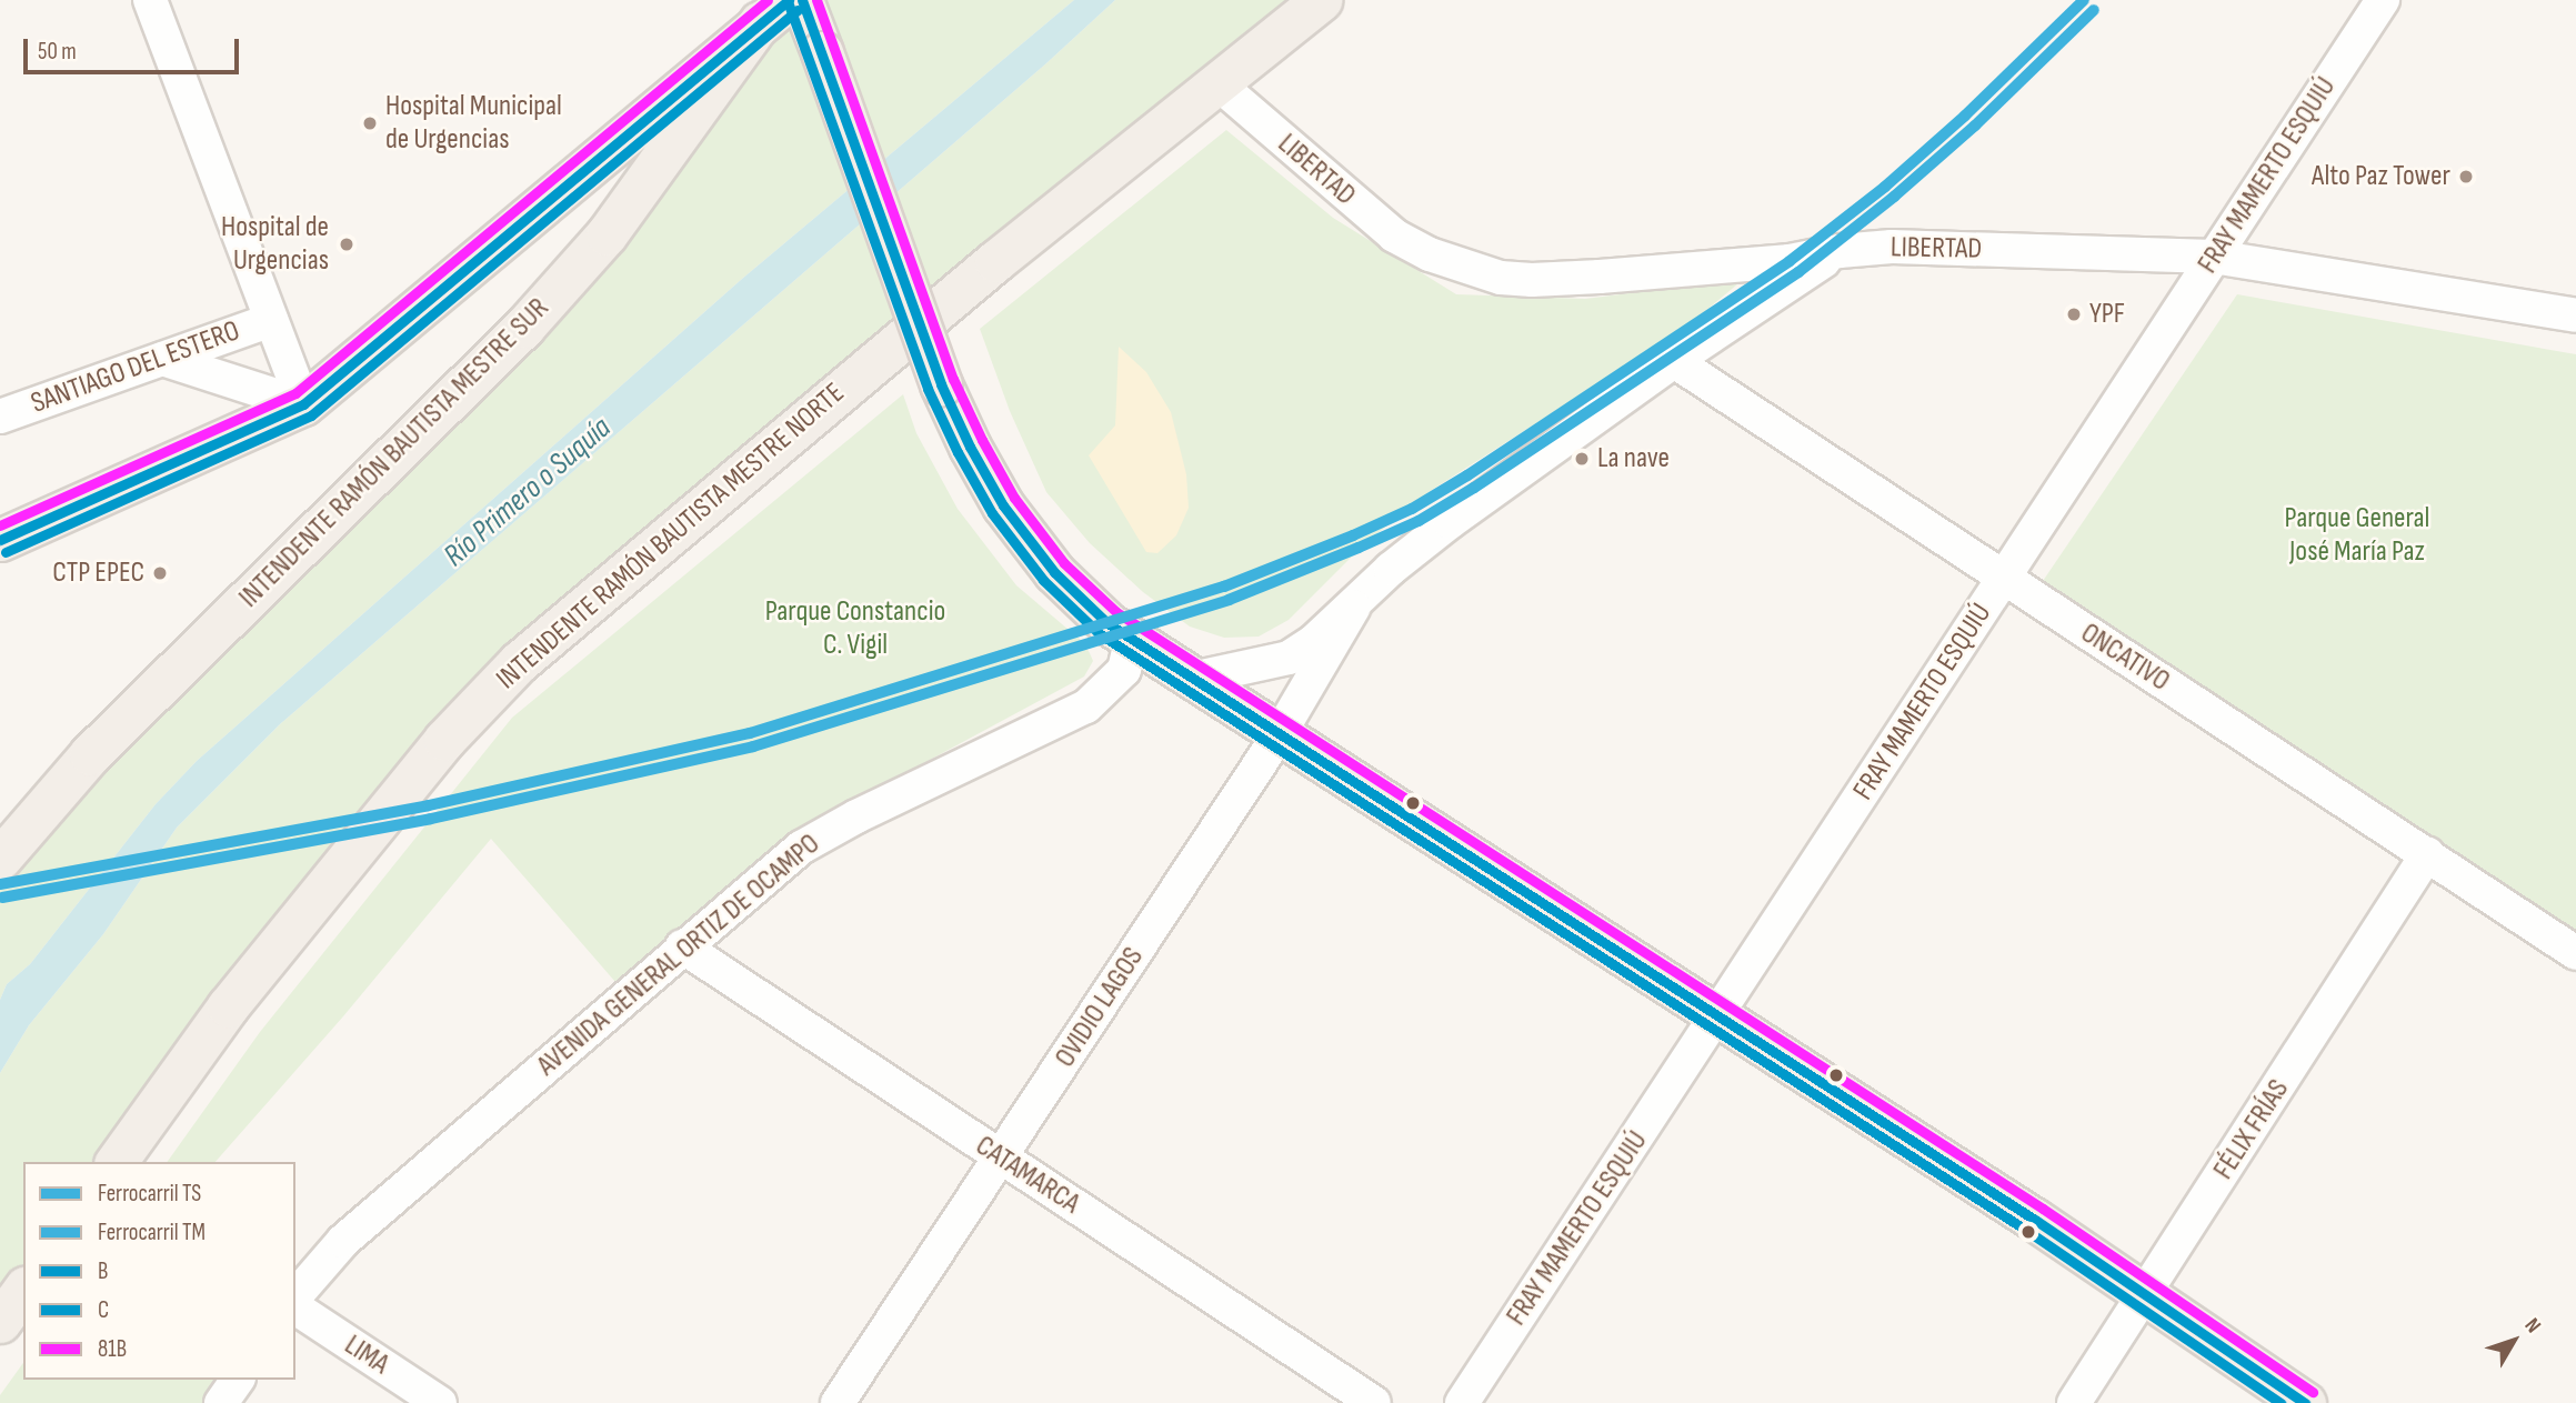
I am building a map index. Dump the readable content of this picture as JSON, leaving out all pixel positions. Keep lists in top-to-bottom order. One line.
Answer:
{"streets":{"main road":["INTENDENTE RAMÓN BAUTISTA MESTRE SUR","INTENDENTE RAMÓN BAUTISTA MESTRE NORTE"],"street":["LIBERTAD","FRAY MAMERTO ESQUIÚ","SANTIAGO DEL ESTERO","ONCATIVO","AVENIDA GENERAL ORTIZ DE OCAMPO","OVIDIO LAGOS","FÉLIX FRÍAS","CATAMARCA","LIMA"]},"crossings":[["LIBERTAD","FRAY MAMERTO ESQUIÚ"],["LIBERTAD","INTENDENTE RAMÓN BAUTISTA MESTRE NORTE"],["LIBERTAD","OVIDIO LAGOS"],["FRAY MAMERTO ESQUIÚ","ONCATIVO"],["ONCATIVO","OVIDIO LAGOS"],["ONCATIVO","FÉLIX FRÍAS"],["AVENIDA GENERAL ORTIZ DE OCAMPO","CATAMARCA"],["OVIDIO LAGOS","CATAMARCA"]],"water":["Río Primero o Suquía"],"parks":["Parque General José María Paz","Parque Constancio C. Vigil"],"places":["Hospital Municipal de Urgencias","Alto Paz Tower","Hospital de Urgencias","YPF","La nave","CTP EPEC"],"lines":["rail line TS","transit line B","transit line 81B","transit line C","rail line TM"],"legend":["Ferrocarril TS","Ferrocarril TM","B","C","81B"],"scale_bar":"50 m","north":"top right"}
